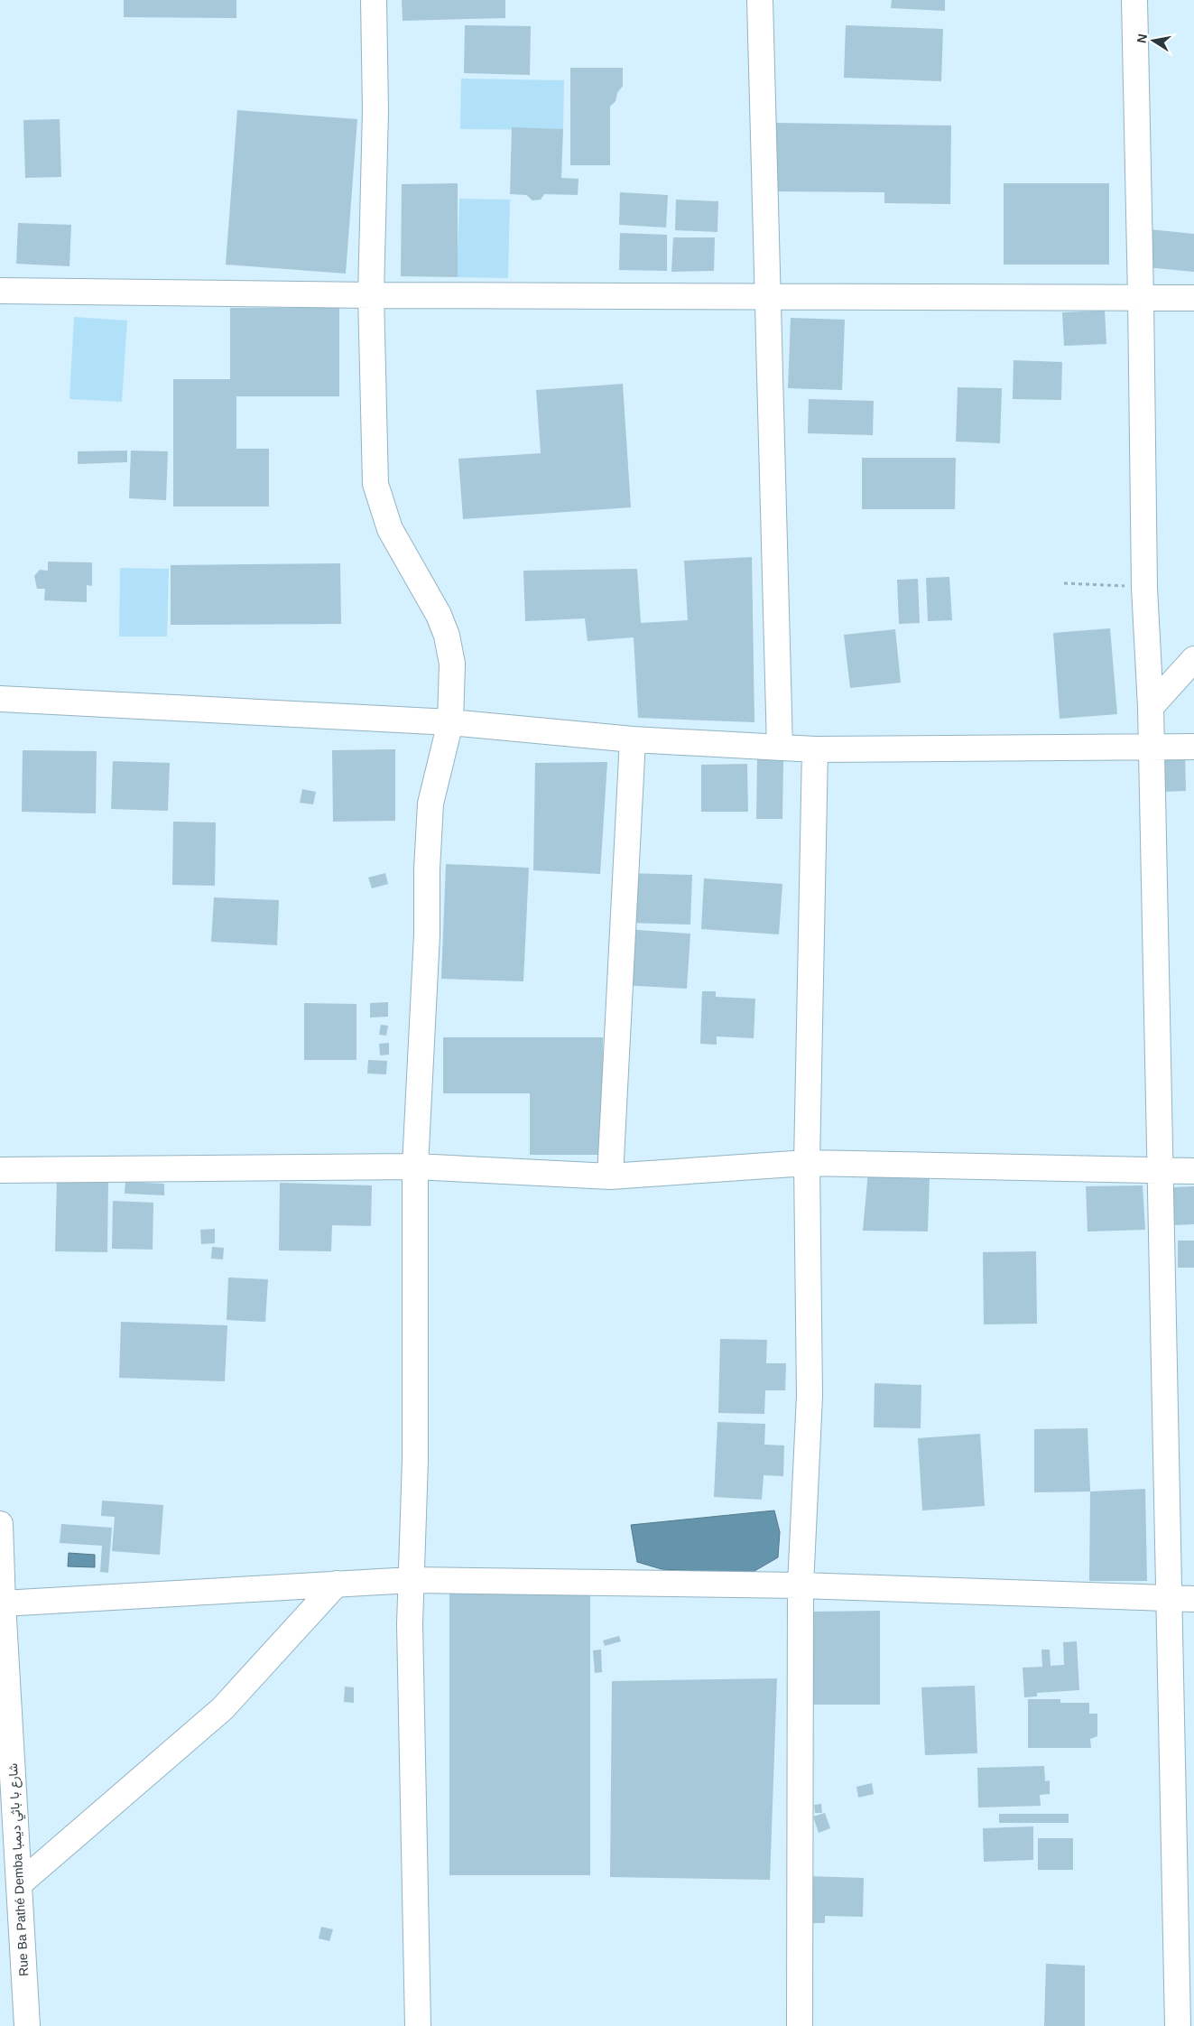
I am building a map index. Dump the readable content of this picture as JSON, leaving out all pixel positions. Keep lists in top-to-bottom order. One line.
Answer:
{"streets":{"street":["Rue Ba Pathé Demba شارع با باثي ديمبا"]},"north":"left"}
